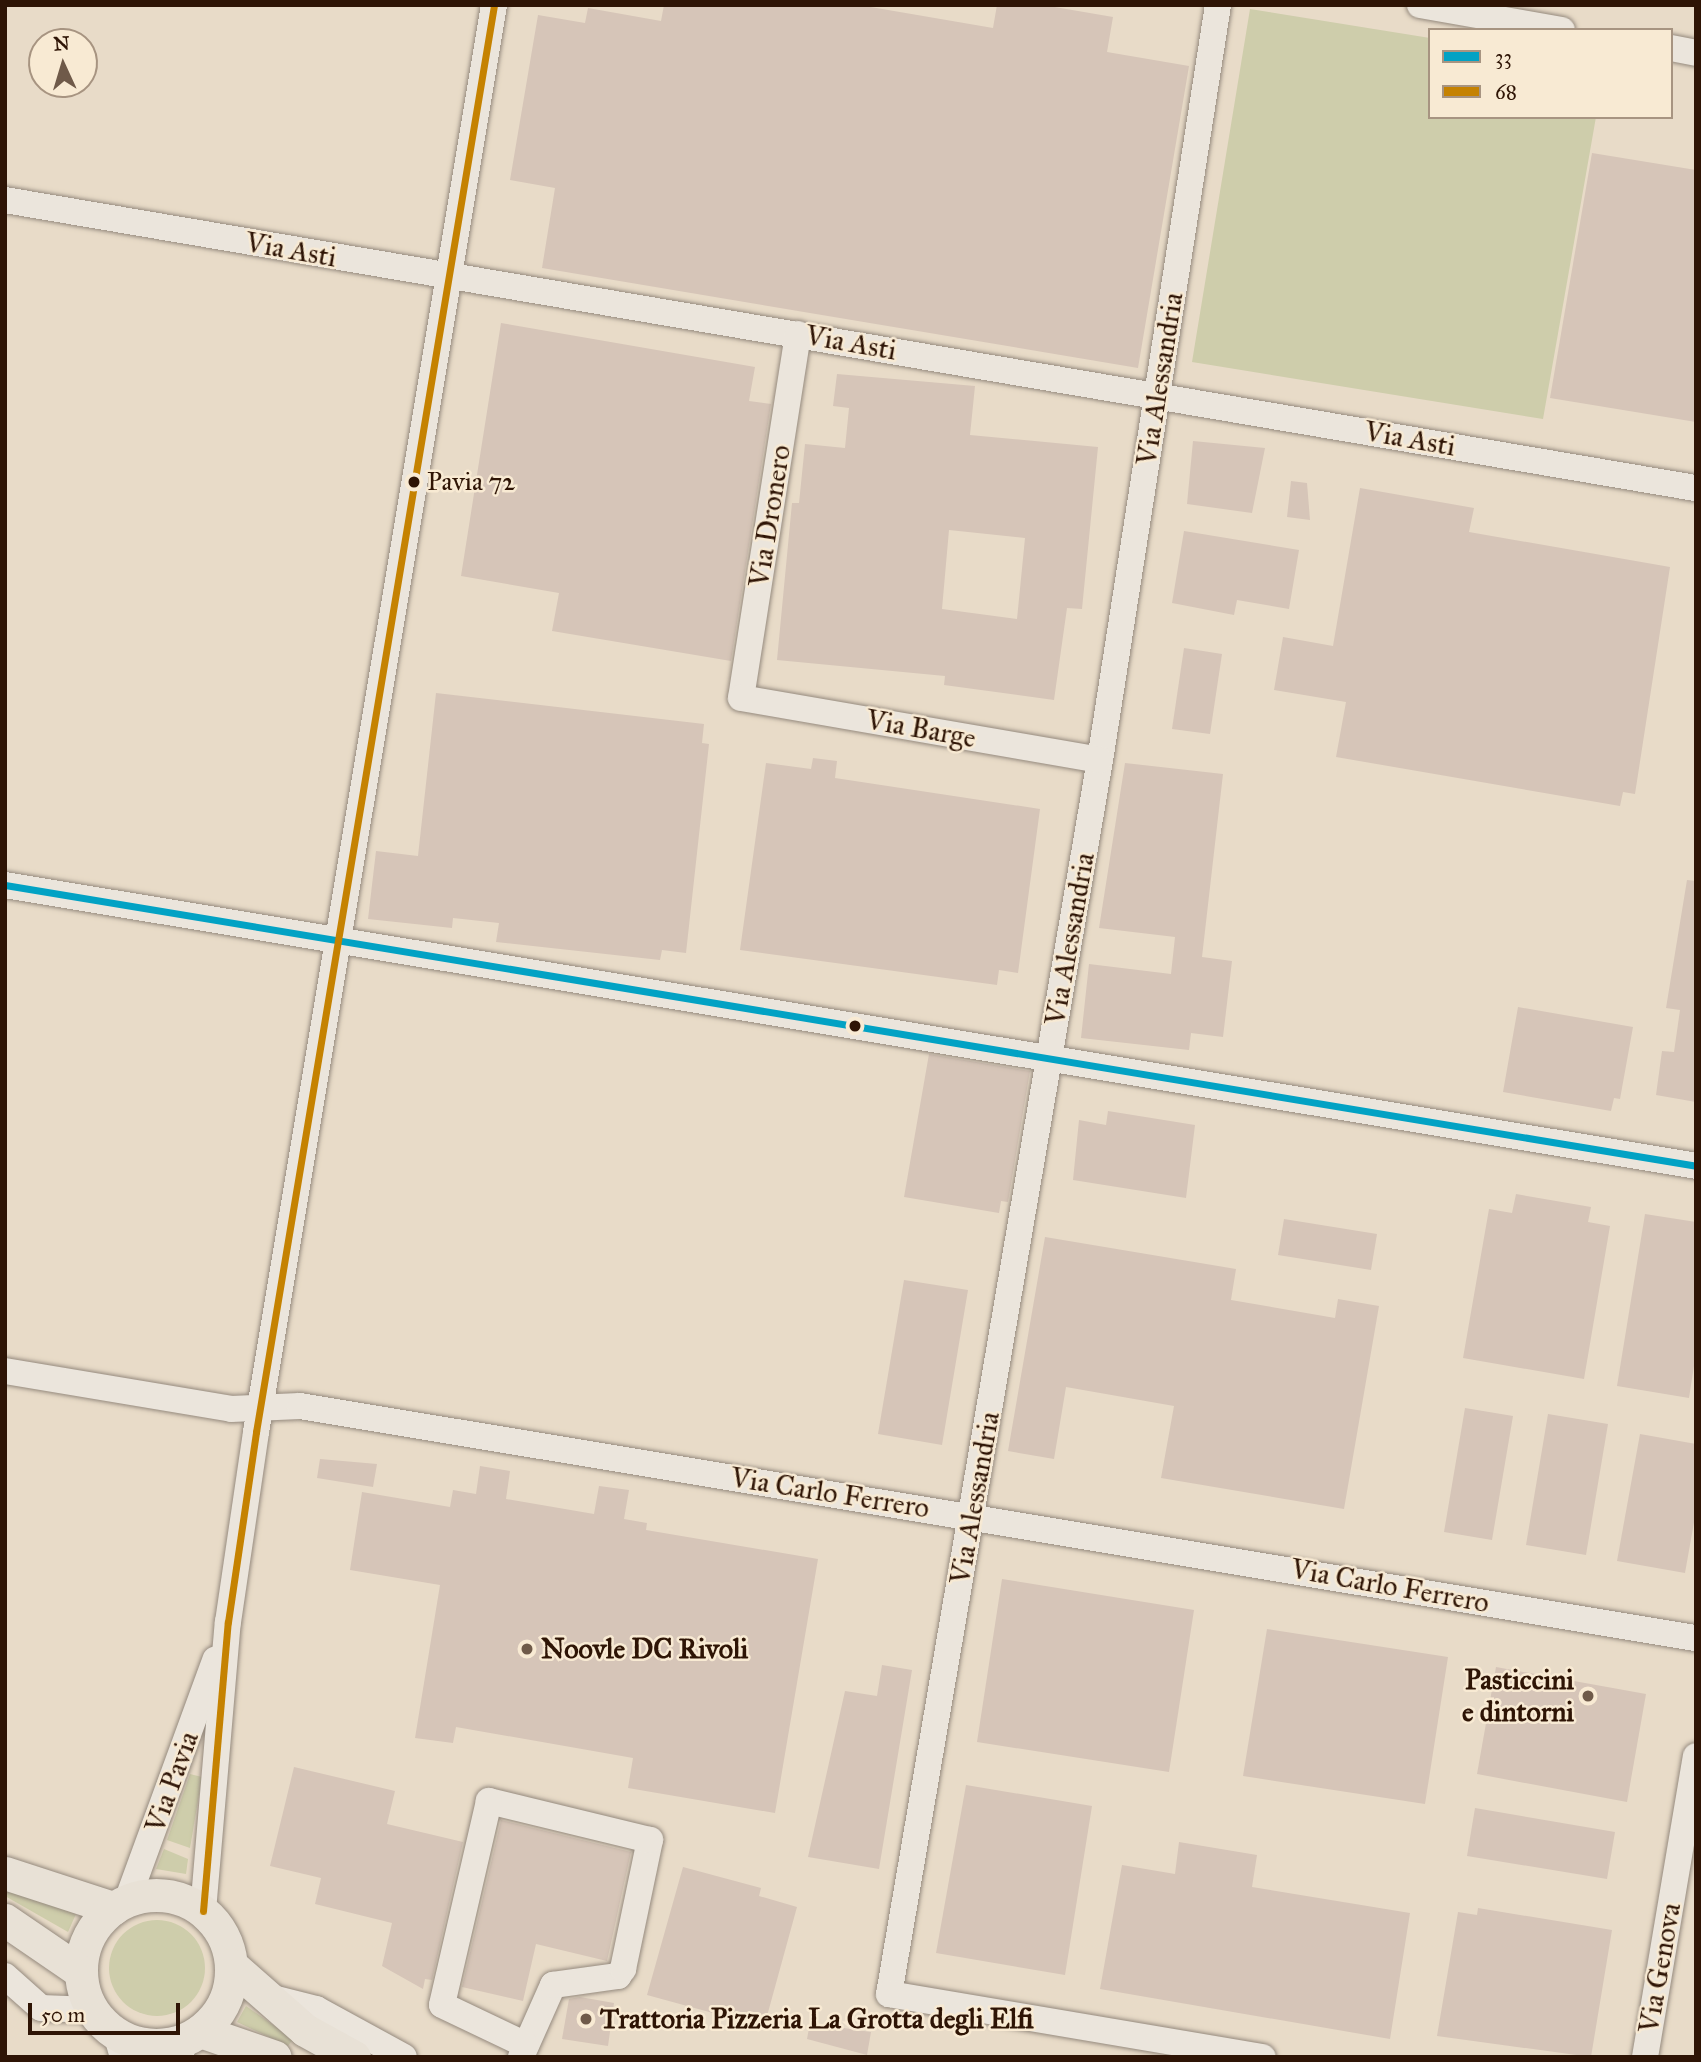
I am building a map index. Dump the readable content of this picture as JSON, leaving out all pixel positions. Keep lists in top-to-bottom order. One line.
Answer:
{"streets":{"street":["Via Asti","Via Alessandria","Via Dronero","Via Barge","Via Carlo Ferrero","Via Pavia","Via Genova"]},"crossings":[["Via Asti","Via Alessandria"],["Via Asti","Via Dronero"],["Via Asti","Via Pavia"],["Via Alessandria","Via Barge"],["Via Alessandria","Via Carlo Ferrero"],["Via Dronero","Via Barge"],["Via Carlo Ferrero","Via Pavia"]],"places":["Pavia 72","Noovle DC Rivoli","Pasticcini e dintorni","Trattoria Pizzeria La Grotta degli Elfi"],"lines":["transit line 68","transit line 33"],"legend":["33","68"],"scale_bar":"50 m","north":"top"}
